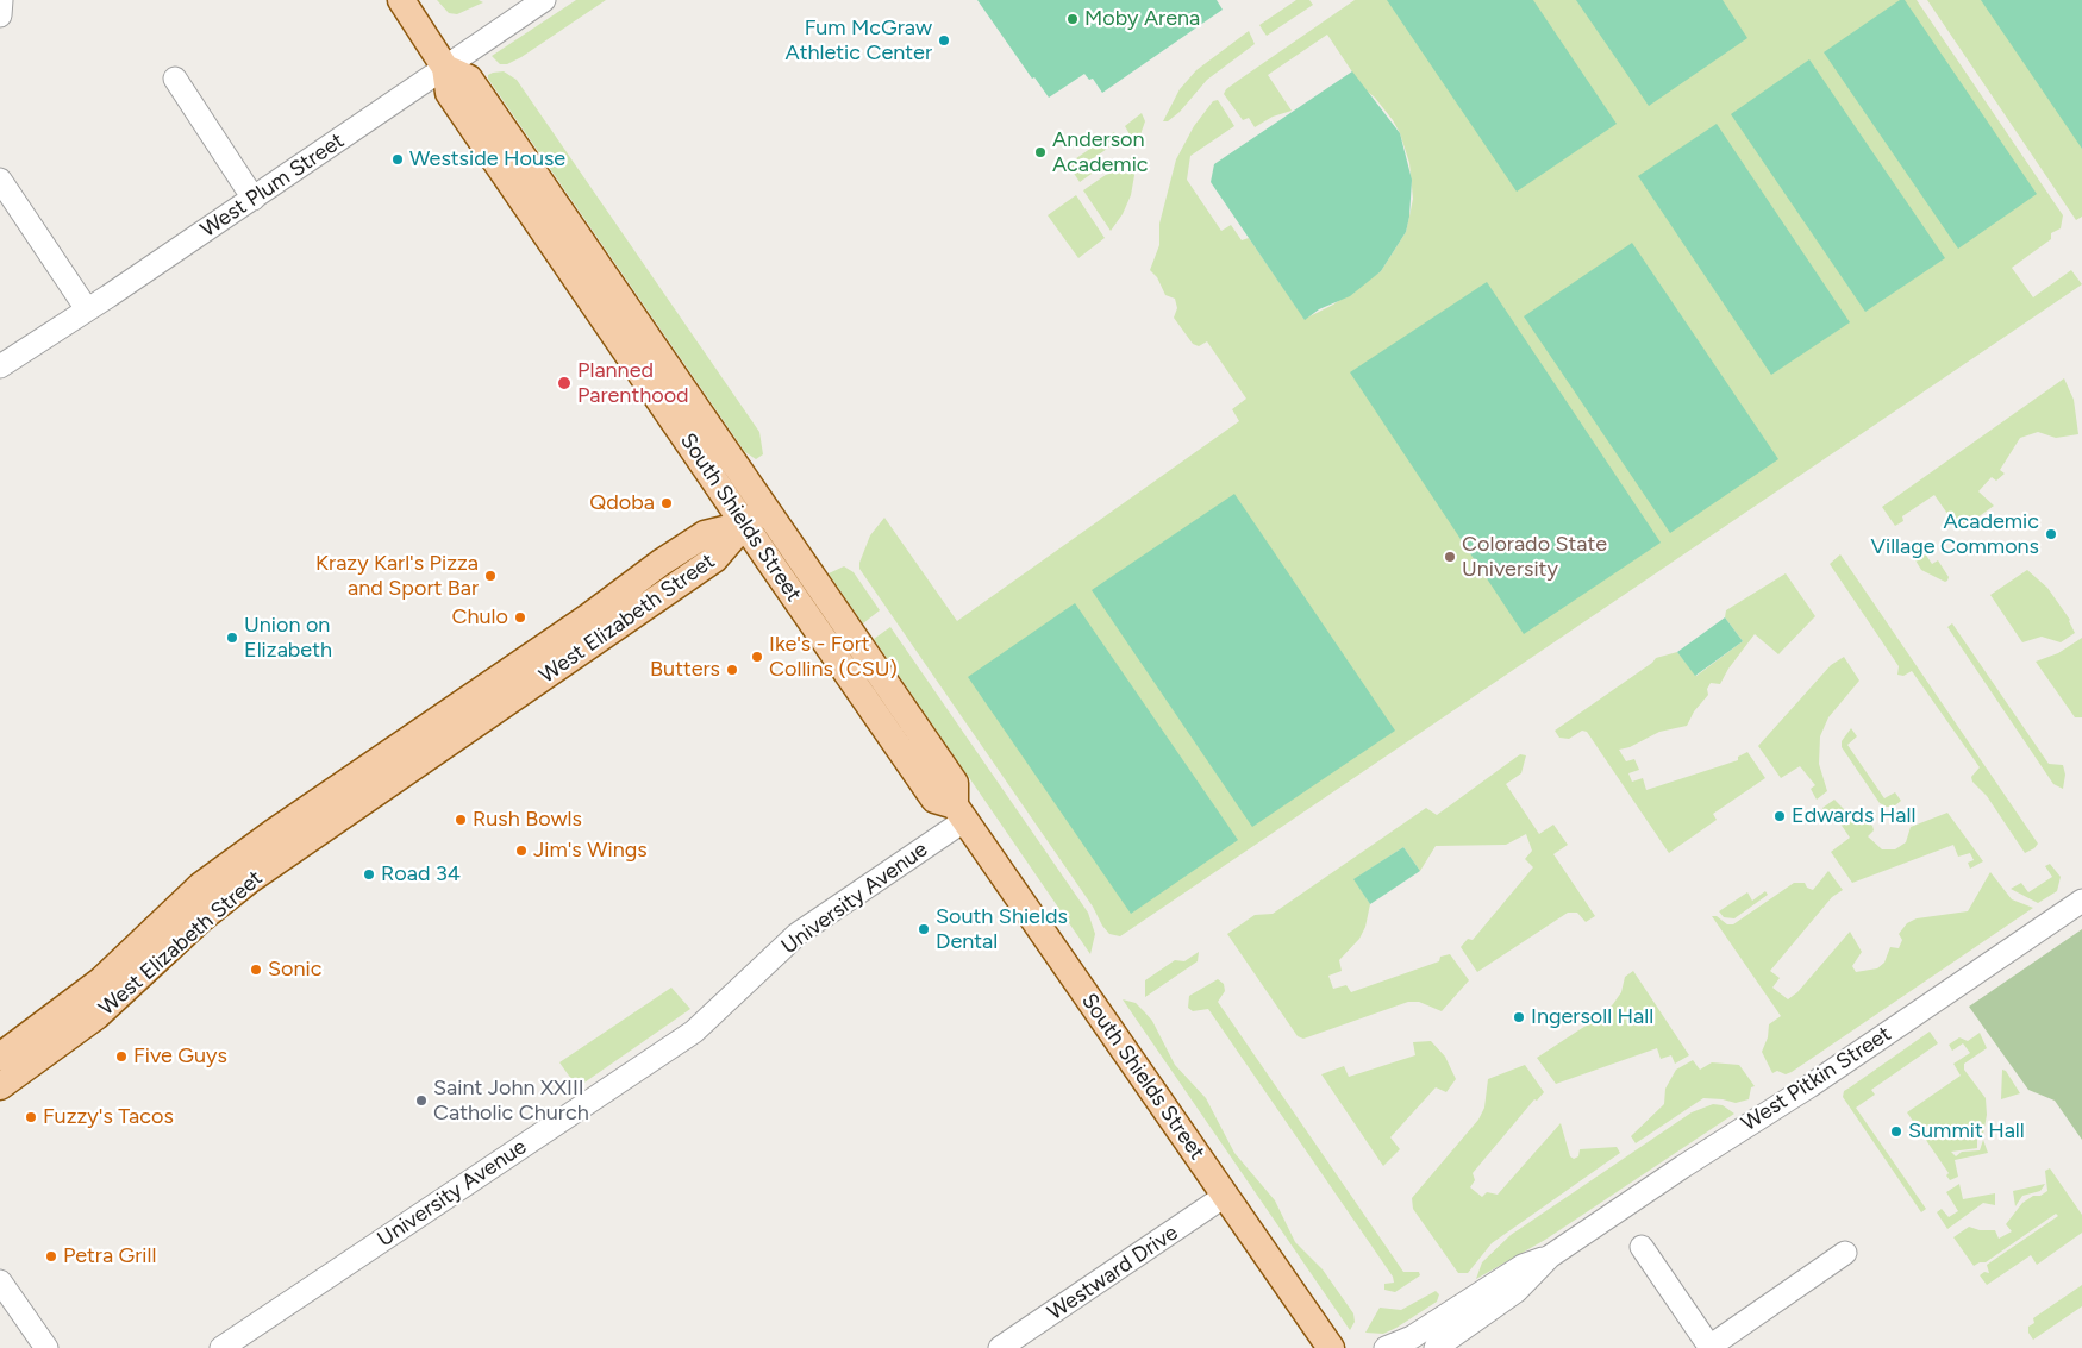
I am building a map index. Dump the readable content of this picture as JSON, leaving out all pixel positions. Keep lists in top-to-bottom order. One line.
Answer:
{"streets":{"main road":["South Shields Street","West Elizabeth Street"],"street":["West Plum Street","University Avenue","West Pitkin Street","Westward Drive"]},"crossings":[["West Plum Street","South Shields Street"],["South Shields Street","West Elizabeth Street"],["South Shields Street","University Avenue"],["South Shields Street","Westward Drive"]],"places":["Moby Arena","Fum McGraw Athletic Center","Anderson Academic","Westside House","Planned Parenthood","Qdoba","Academic Village Commons","Colorado State University","Krazy Karl's Pizza and Sport Bar","Chulo","Union on Elizabeth","Ike's - Fort Collins (CSU)","Butters","Edwards Hall","Rush Bowls","Jim's Wings","Road 34","South Shields Dental","Sonic","Ingersoll Hall","Five Guys","Saint John XXIII Catholic Church","Fuzzy's Tacos","Summit Hall","Petra Grill"]}
